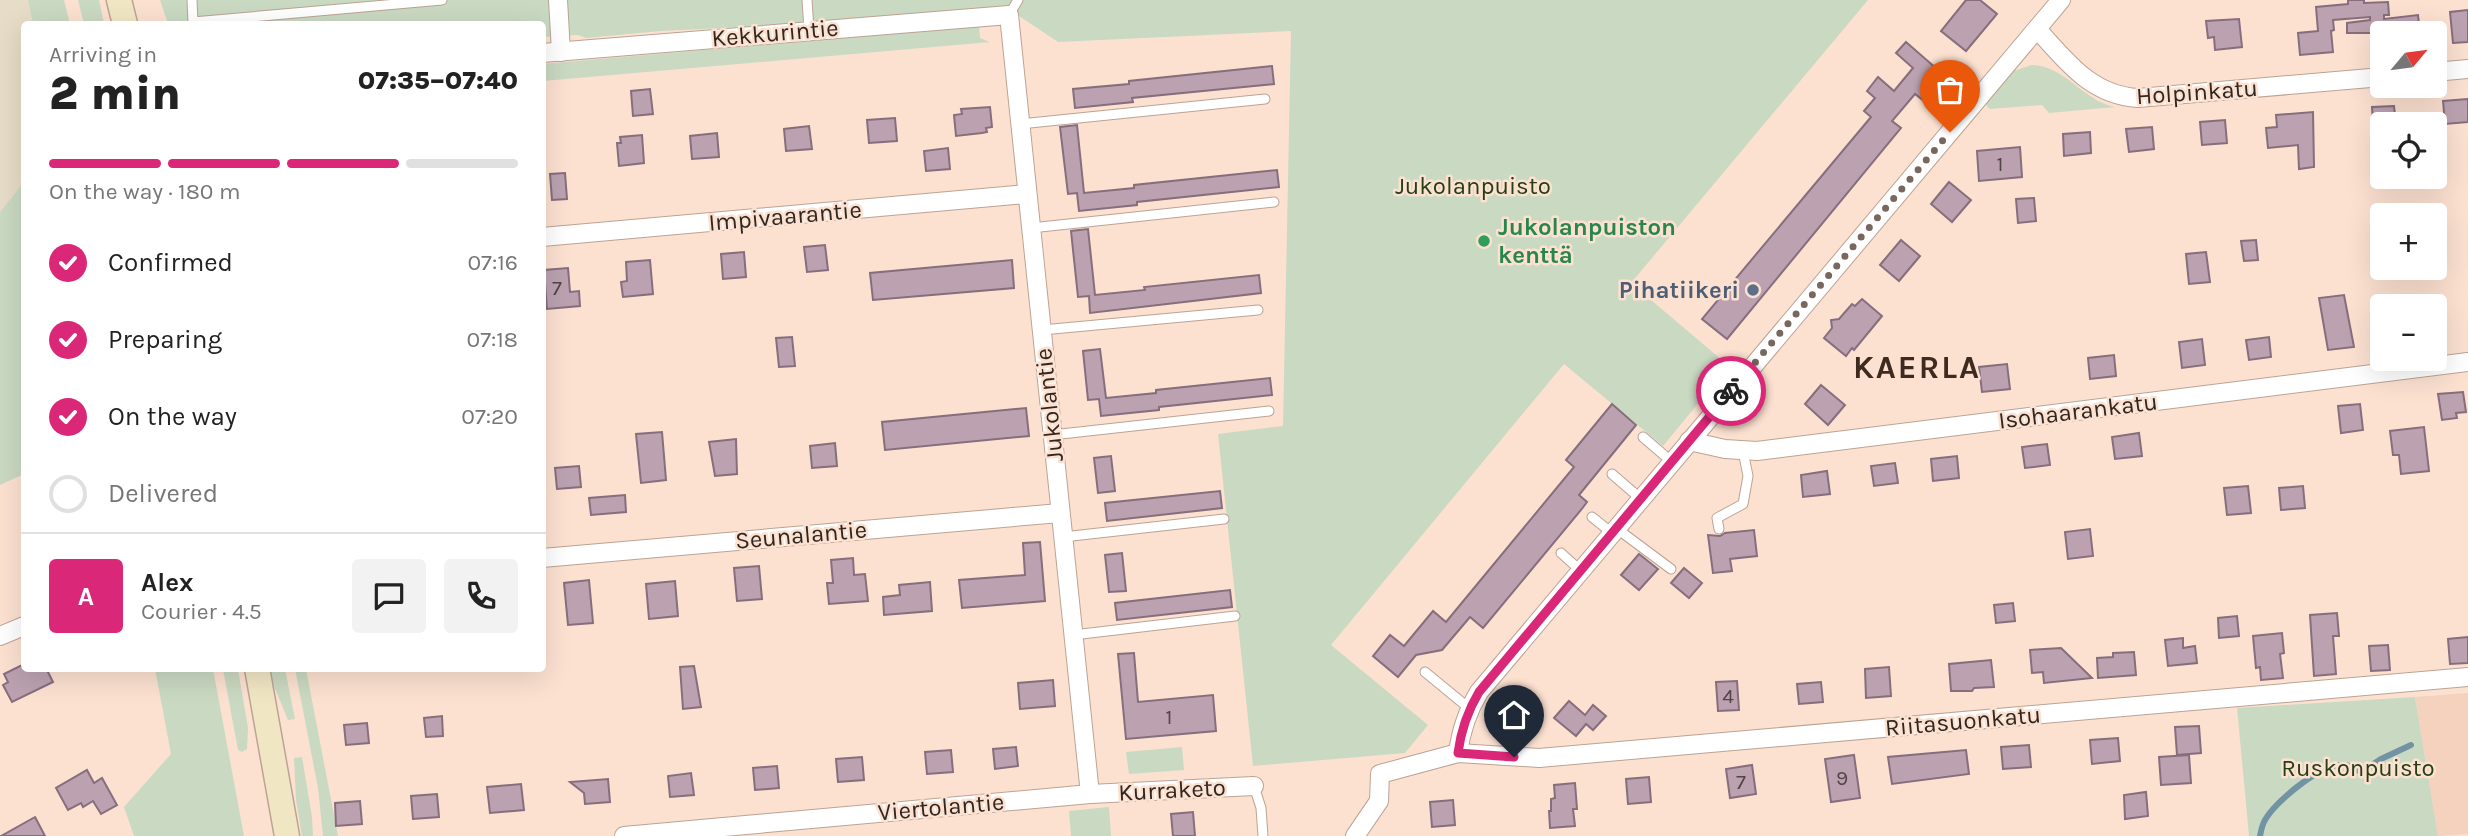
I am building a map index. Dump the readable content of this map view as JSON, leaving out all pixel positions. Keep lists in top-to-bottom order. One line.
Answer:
{"streets":{"street":["Kekkurintie","Holpinkatu","Impivaarantie","Jukolantie","Isohaarankatu","Seunalantie","Riitasuonkatu","Kurraketo","Viertolantie"]},"crossings":[["Kekkurintie","Jukolantie"],["Impivaarantie","Jukolantie"],["Jukolantie","Seunalantie"],["Jukolantie","Kurraketo"],["Jukolantie","Viertolantie"],["Kurraketo","Viertolantie"]],"districts":["KAERLA"],"parks":["Jukolanpuisto","Ruskonpuisto"],"places":["Jukolanpuiston kenttä","Pihatiikeri"],"house_numbers":["1","7","4","1","9","7"],"north":"top right","page":{"map_buttons":["+","−"],"heading":["2 min","Arriving in","07:35–07:40"],"panel":["Alex","Courier · 4.5"],"bar":"On the way · 180 m","list":[["Confirmed","07:16"],["Preparing","07:18"],["On the way","07:20"],"Delivered"],"round":"A"}}
